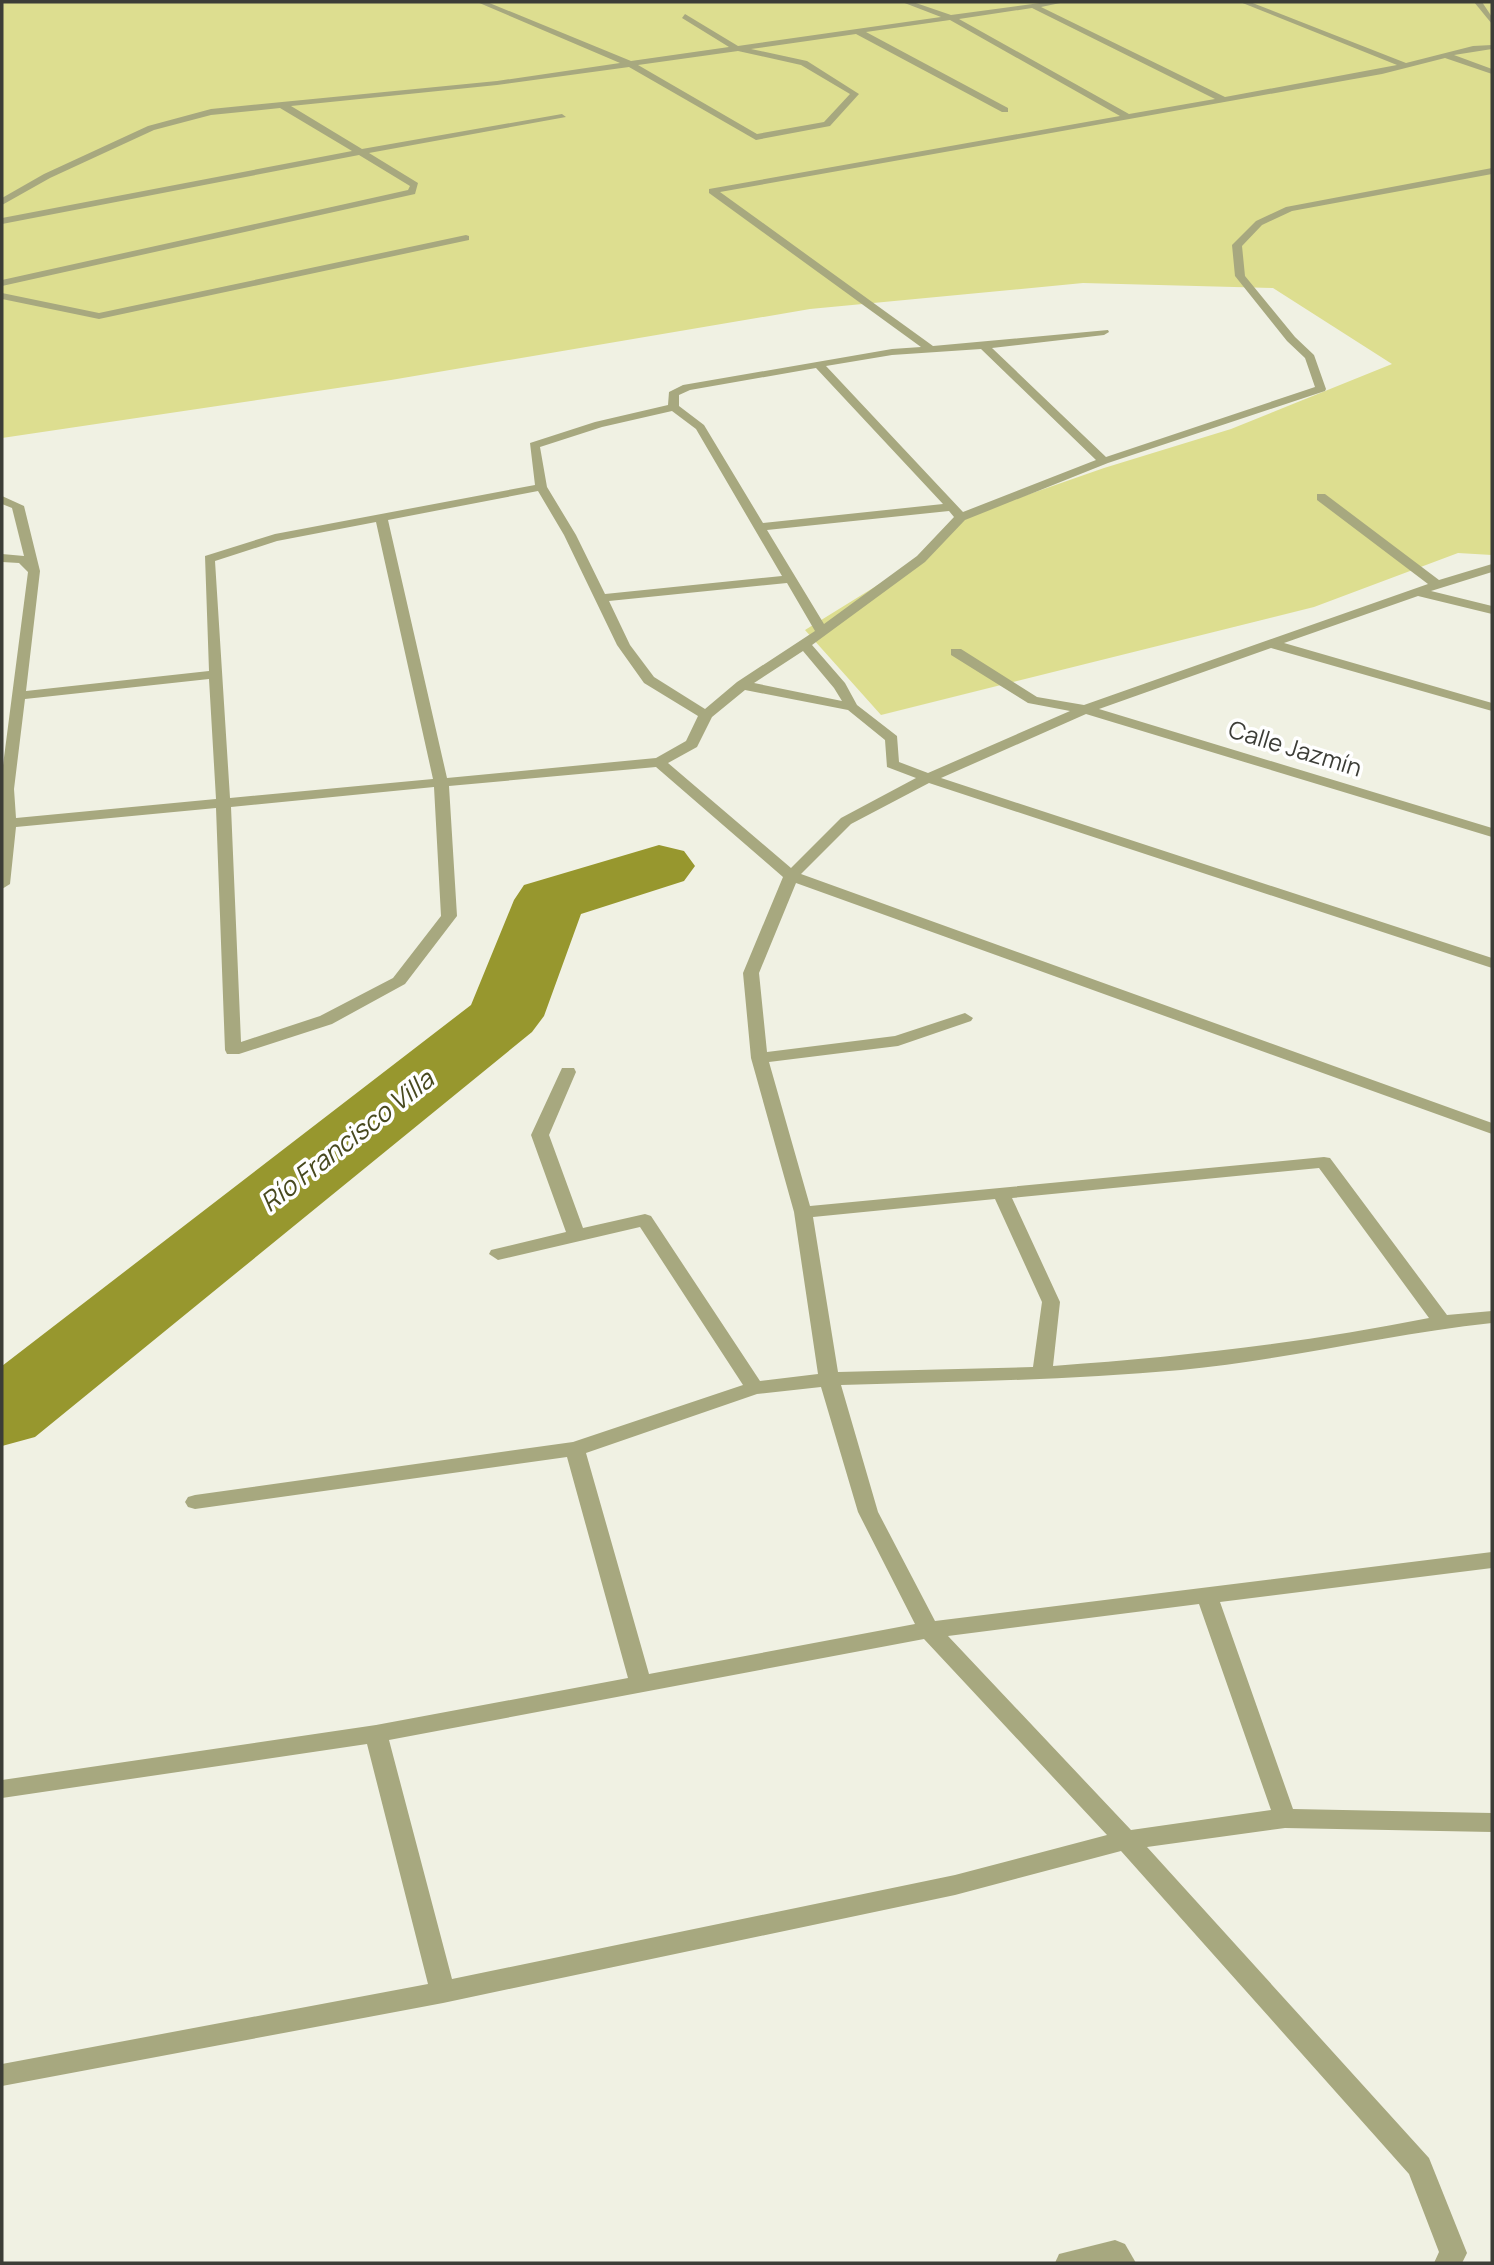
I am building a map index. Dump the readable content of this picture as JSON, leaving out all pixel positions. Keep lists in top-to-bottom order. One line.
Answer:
{"streets":{"street":["Calle Jazmín"]},"water":["Río Francisco Villa"]}
